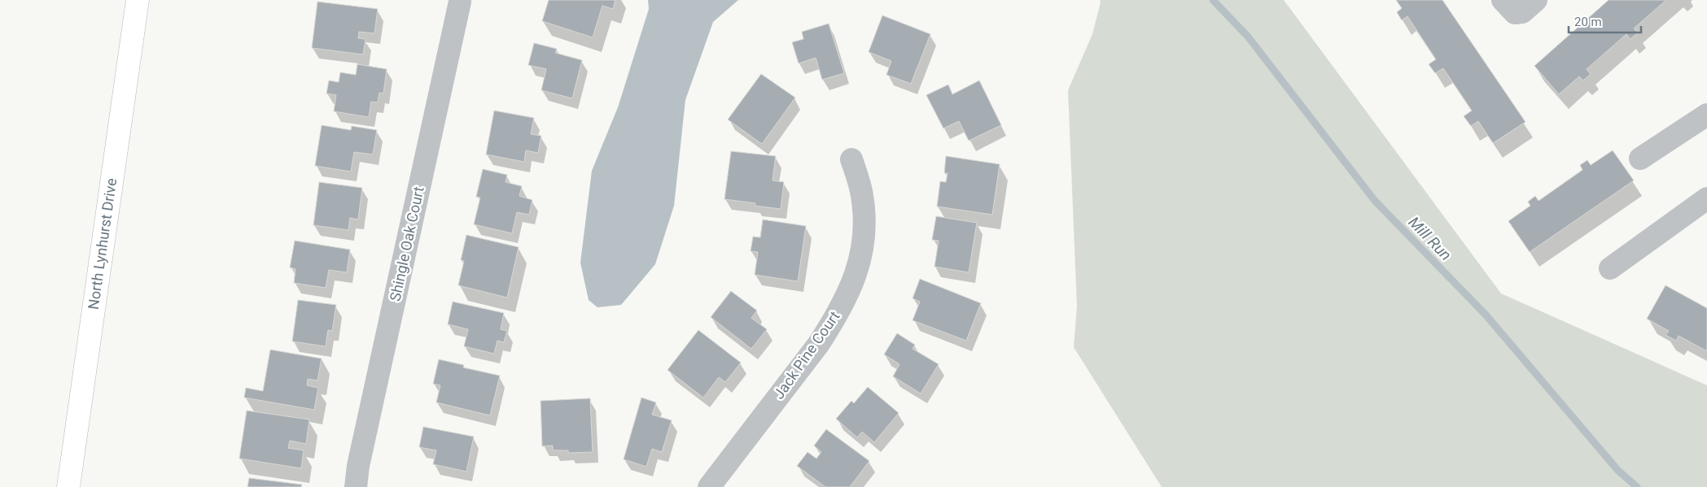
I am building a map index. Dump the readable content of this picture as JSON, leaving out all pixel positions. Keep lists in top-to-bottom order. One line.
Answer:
{"streets":{"main road":["North Lynhurst Drive"],"street":["Shingle Oak Court","Jack Pine Court"]},"water":["Mill Run"],"scale_bar":"20 m"}
